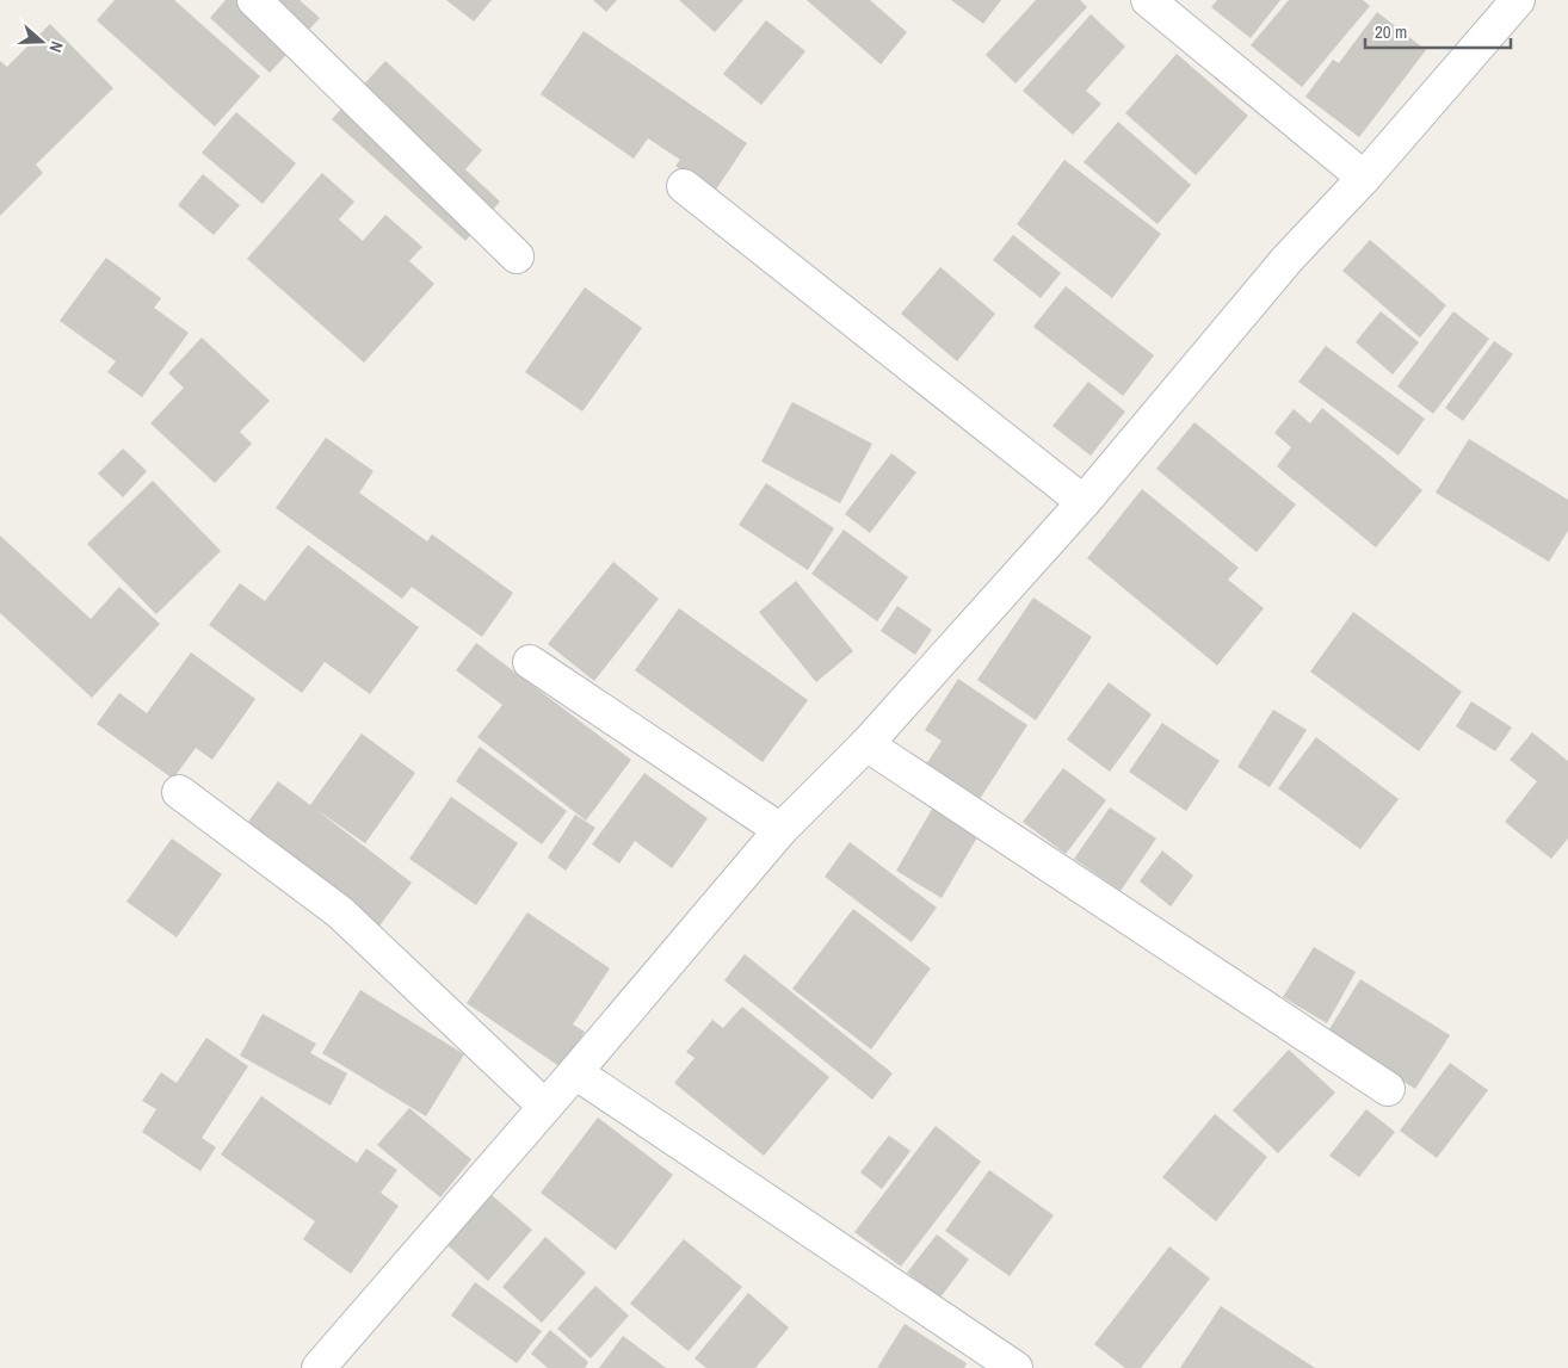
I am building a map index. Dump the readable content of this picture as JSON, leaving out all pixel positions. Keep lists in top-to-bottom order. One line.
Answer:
{"scale_bar":"20 m","north":"right"}
